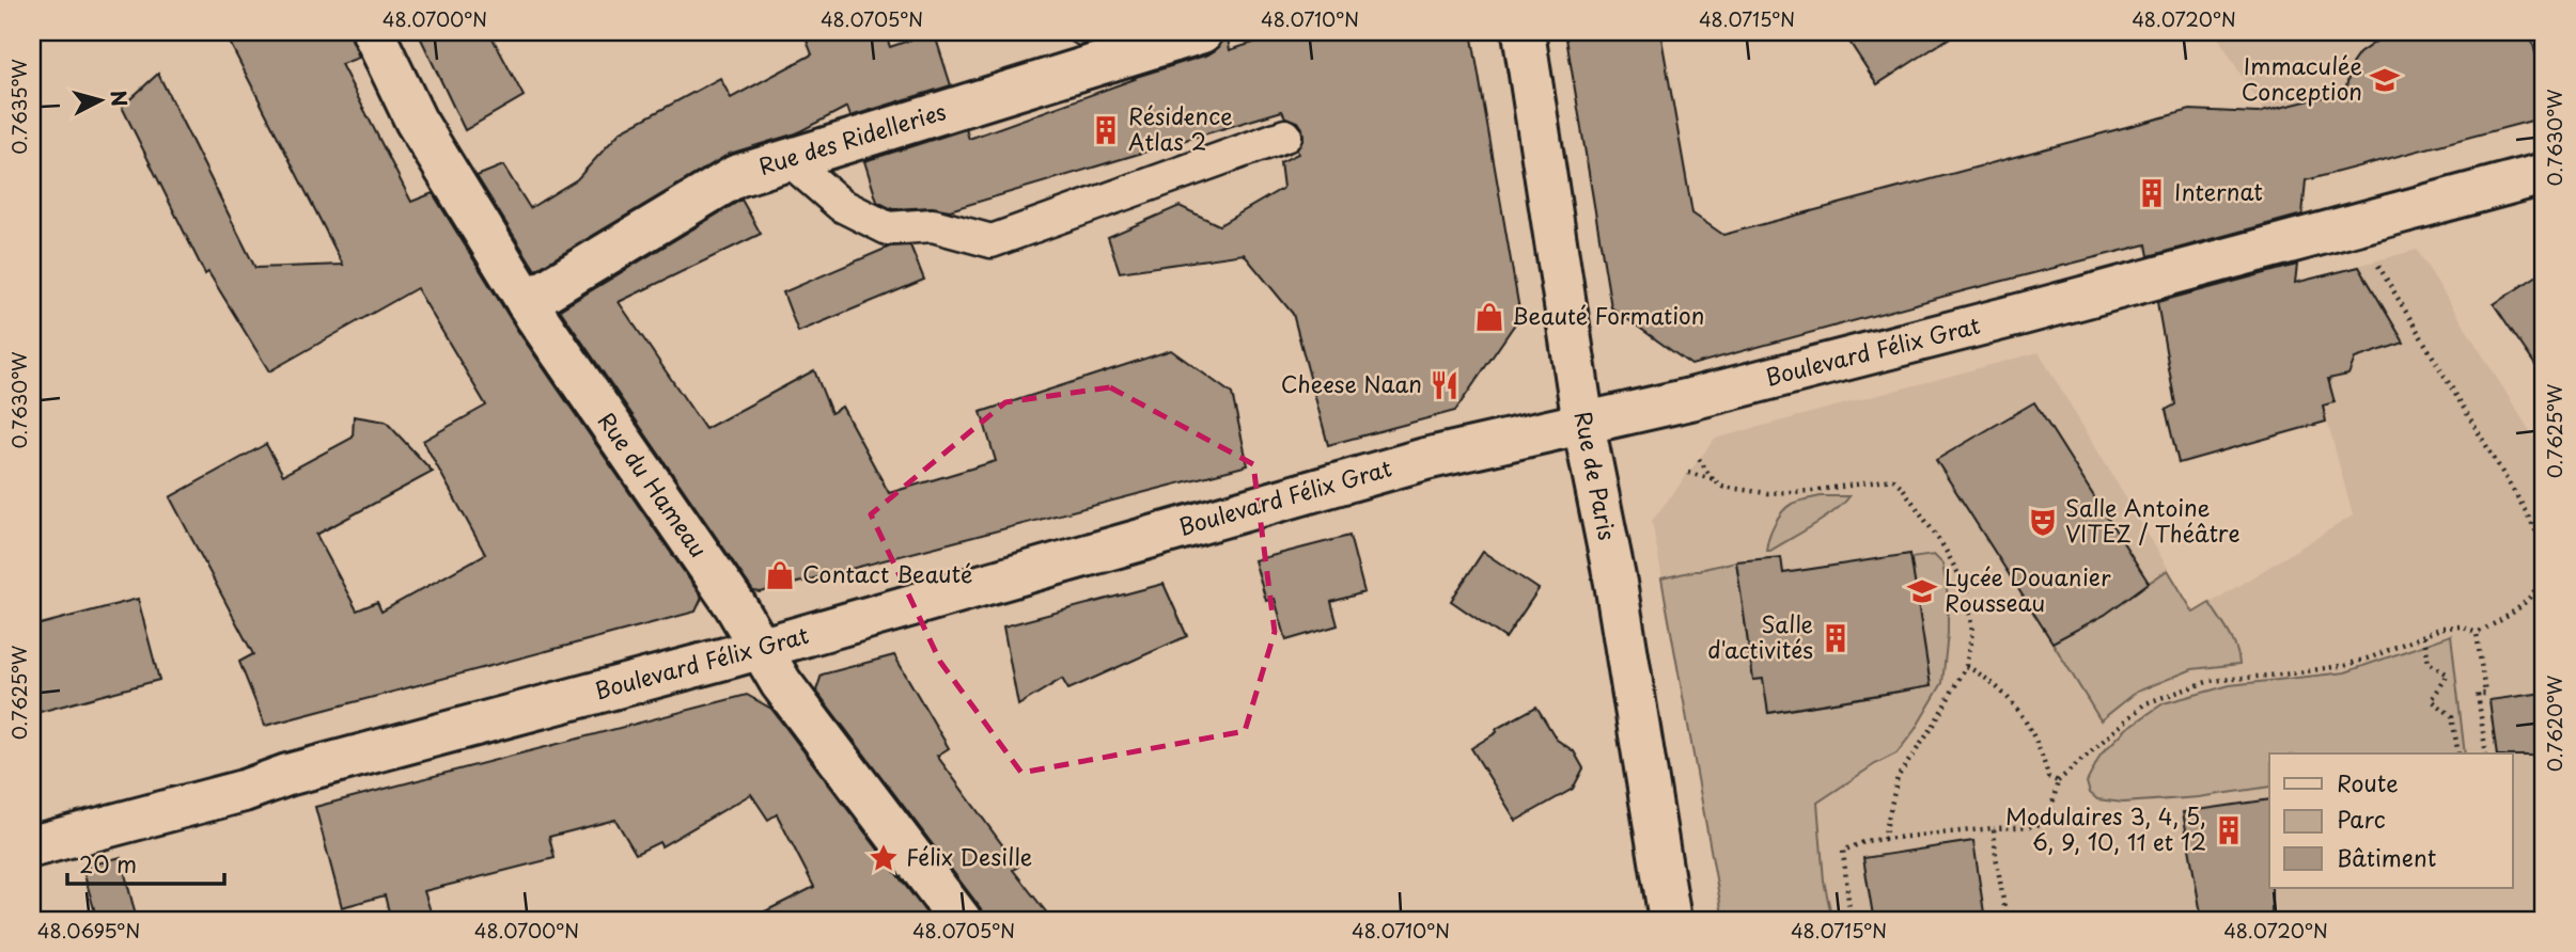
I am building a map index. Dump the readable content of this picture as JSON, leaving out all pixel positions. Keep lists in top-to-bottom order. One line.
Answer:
{"streets":{"main road":["Rue des Ridelleries","Boulevard Félix Grat","Rue de Paris","Rue du Hameau"]},"crossings":[["Rue des Ridelleries","Rue du Hameau"],["Boulevard Félix Grat","Rue de Paris"],["Boulevard Félix Grat","Rue du Hameau"]],"places":{"school or university":["Immaculée Conception","Lycée Douanier Rousseau"],"building":["Résidence Atlas 2","Internat","Salle d'activités","Modulaires 3, 4, 5, 6, 9, 10, 11 et 12"],"shop":["Beauté Formation","Contact Beauté"],"restaurant":["Cheese Naan"],"theatre":["Salle Antoine VITEZ / Théâtre"],"place":["Félix Desille"]},"legend":["Route","Parc","Bâtiment"],"scale_bar":"20 m","north":"right","coordinates":["48.0700°N","48.0705°N","48.0710°N","48.0715°N","48.0720°N","0.7635°W","0.7630°W","0.7625°W","0.7620°W","48.0695°N"]}
